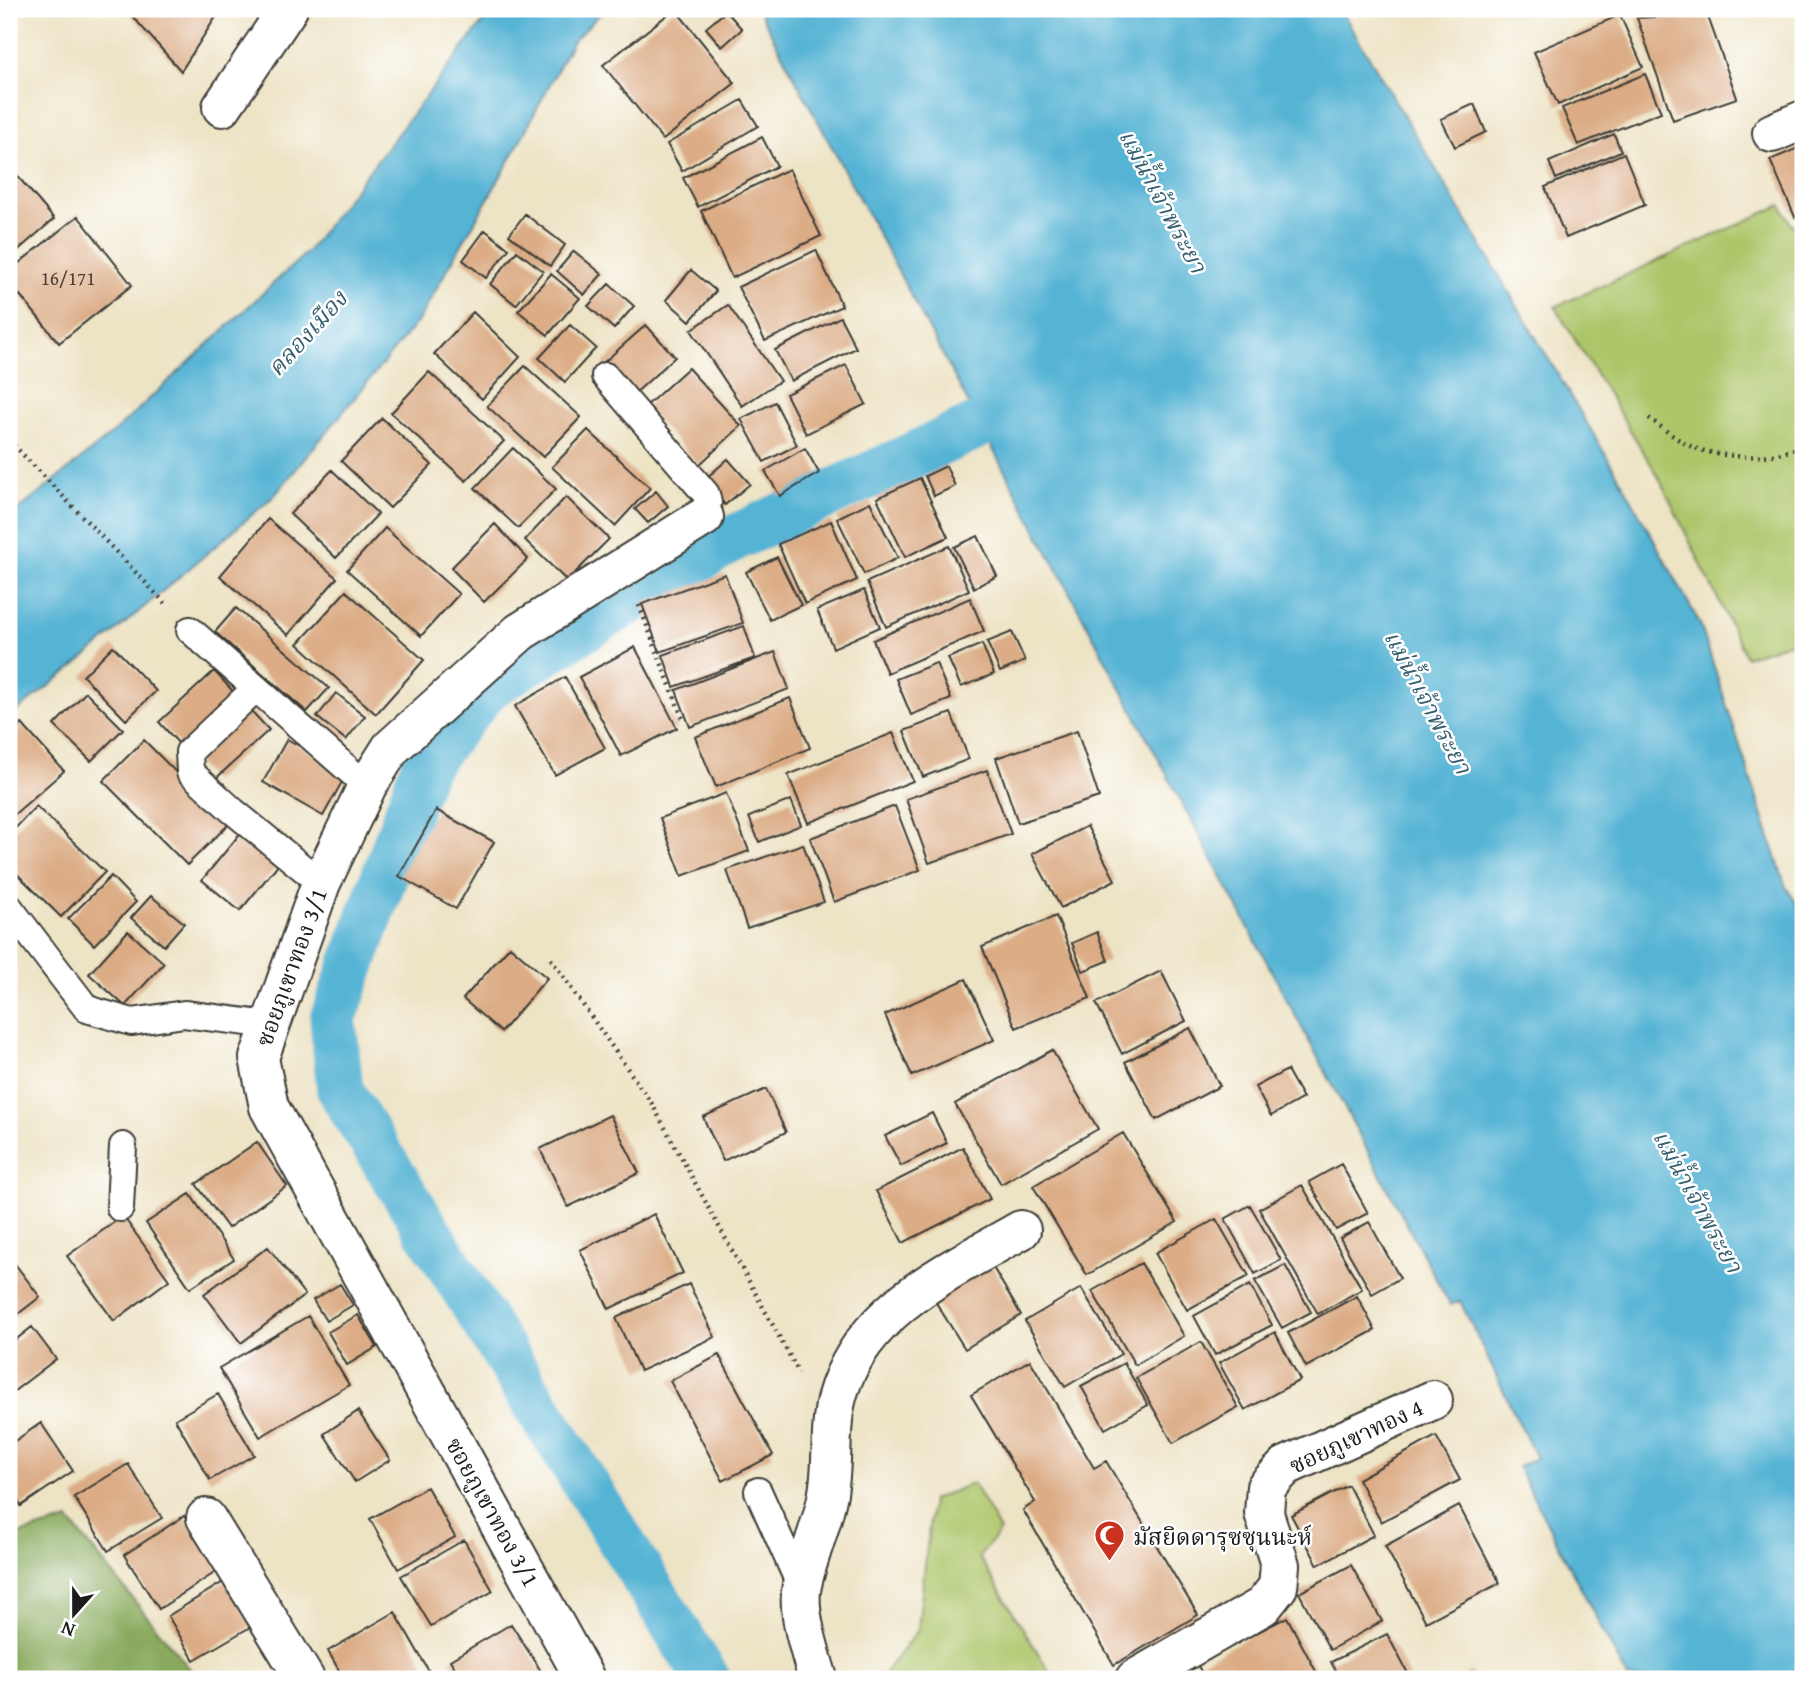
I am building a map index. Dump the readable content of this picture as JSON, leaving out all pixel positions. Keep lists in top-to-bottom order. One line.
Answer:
{"streets":{"street":["ซอยภูเขาทอง 3/1","ซอยภูเขาทอง 4"]},"water":["แม่น้ำเจ้าพระยา","คลองเมือง"],"places":{"mosque":["มัสยิดดารุซซุนนะห์"]},"house_numbers":["16/171"],"north":"bottom"}
